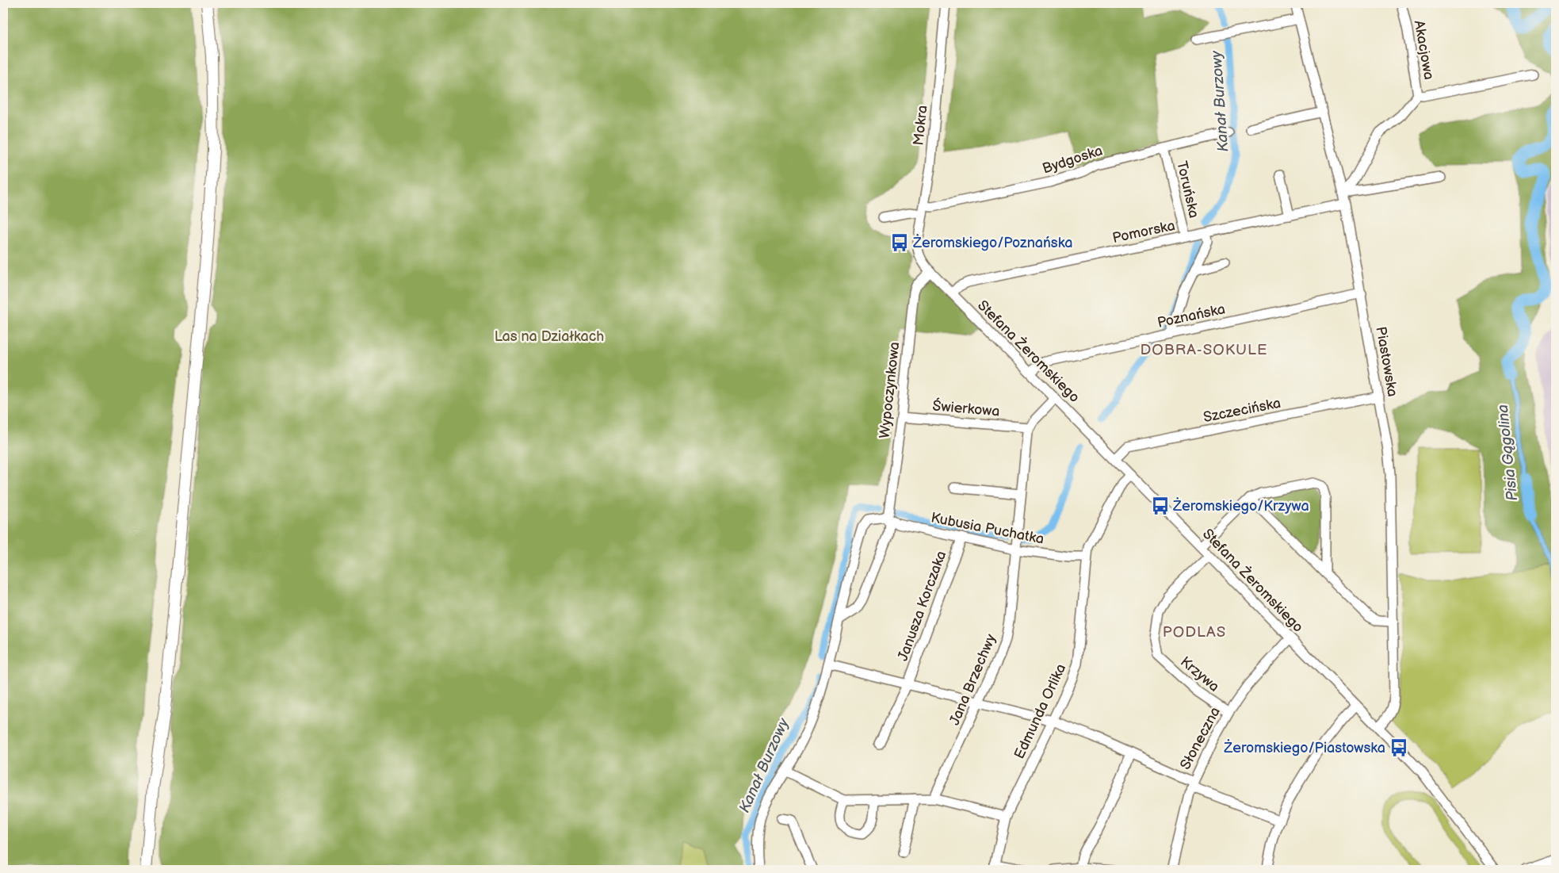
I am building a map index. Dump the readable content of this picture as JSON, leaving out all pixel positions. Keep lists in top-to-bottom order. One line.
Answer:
{"streets":{"street":["Akacjowa","Mokra","Bydgoska","Toruńska","Pomorska","Poznańska","Stefana Żeromskiego","Piastowska","Wypoczynkowa","Świerkowa","Szczecińska","Kubusia Puchatka","Janusza Korczaka","Krzywa","Jana Brzechwy","Edmunda Orlika","Słoneczna"]},"crossings":[["Akacjowa","Piastowska"],["Mokra","Bydgoska"],["Mokra","Stefana Żeromskiego"],["Bydgoska","Toruńska"],["Toruńska","Pomorska"],["Pomorska","Stefana Żeromskiego"],["Pomorska","Piastowska"],["Poznańska","Stefana Żeromskiego"],["Poznańska","Piastowska"],["Stefana Żeromskiego","Piastowska"],["Stefana Żeromskiego","Wypoczynkowa"],["Stefana Żeromskiego","Szczecińska"],["Stefana Żeromskiego","Krzywa"],["Stefana Żeromskiego","Edmunda Orlika"],["Stefana Żeromskiego","Słoneczna"],["Piastowska","Szczecińska"],["Wypoczynkowa","Świerkowa"],["Wypoczynkowa","Kubusia Puchatka"],["Świerkowa","Jana Brzechwy"],["Kubusia Puchatka","Janusza Korczaka"],["Kubusia Puchatka","Jana Brzechwy"],["Kubusia Puchatka","Edmunda Orlika"],["Krzywa","Słoneczna"]],"districts":["DOBRA-SOKULE","PODLAS"],"water":["Kanał Burzowy","Pisia Gągolina"],"parks":["Las na Działkach"],"places":{"bus stop":["Żeromskiego/Poznańska","Żeromskiego/Krzywa","Żeromskiego/Piastowska"]}}
